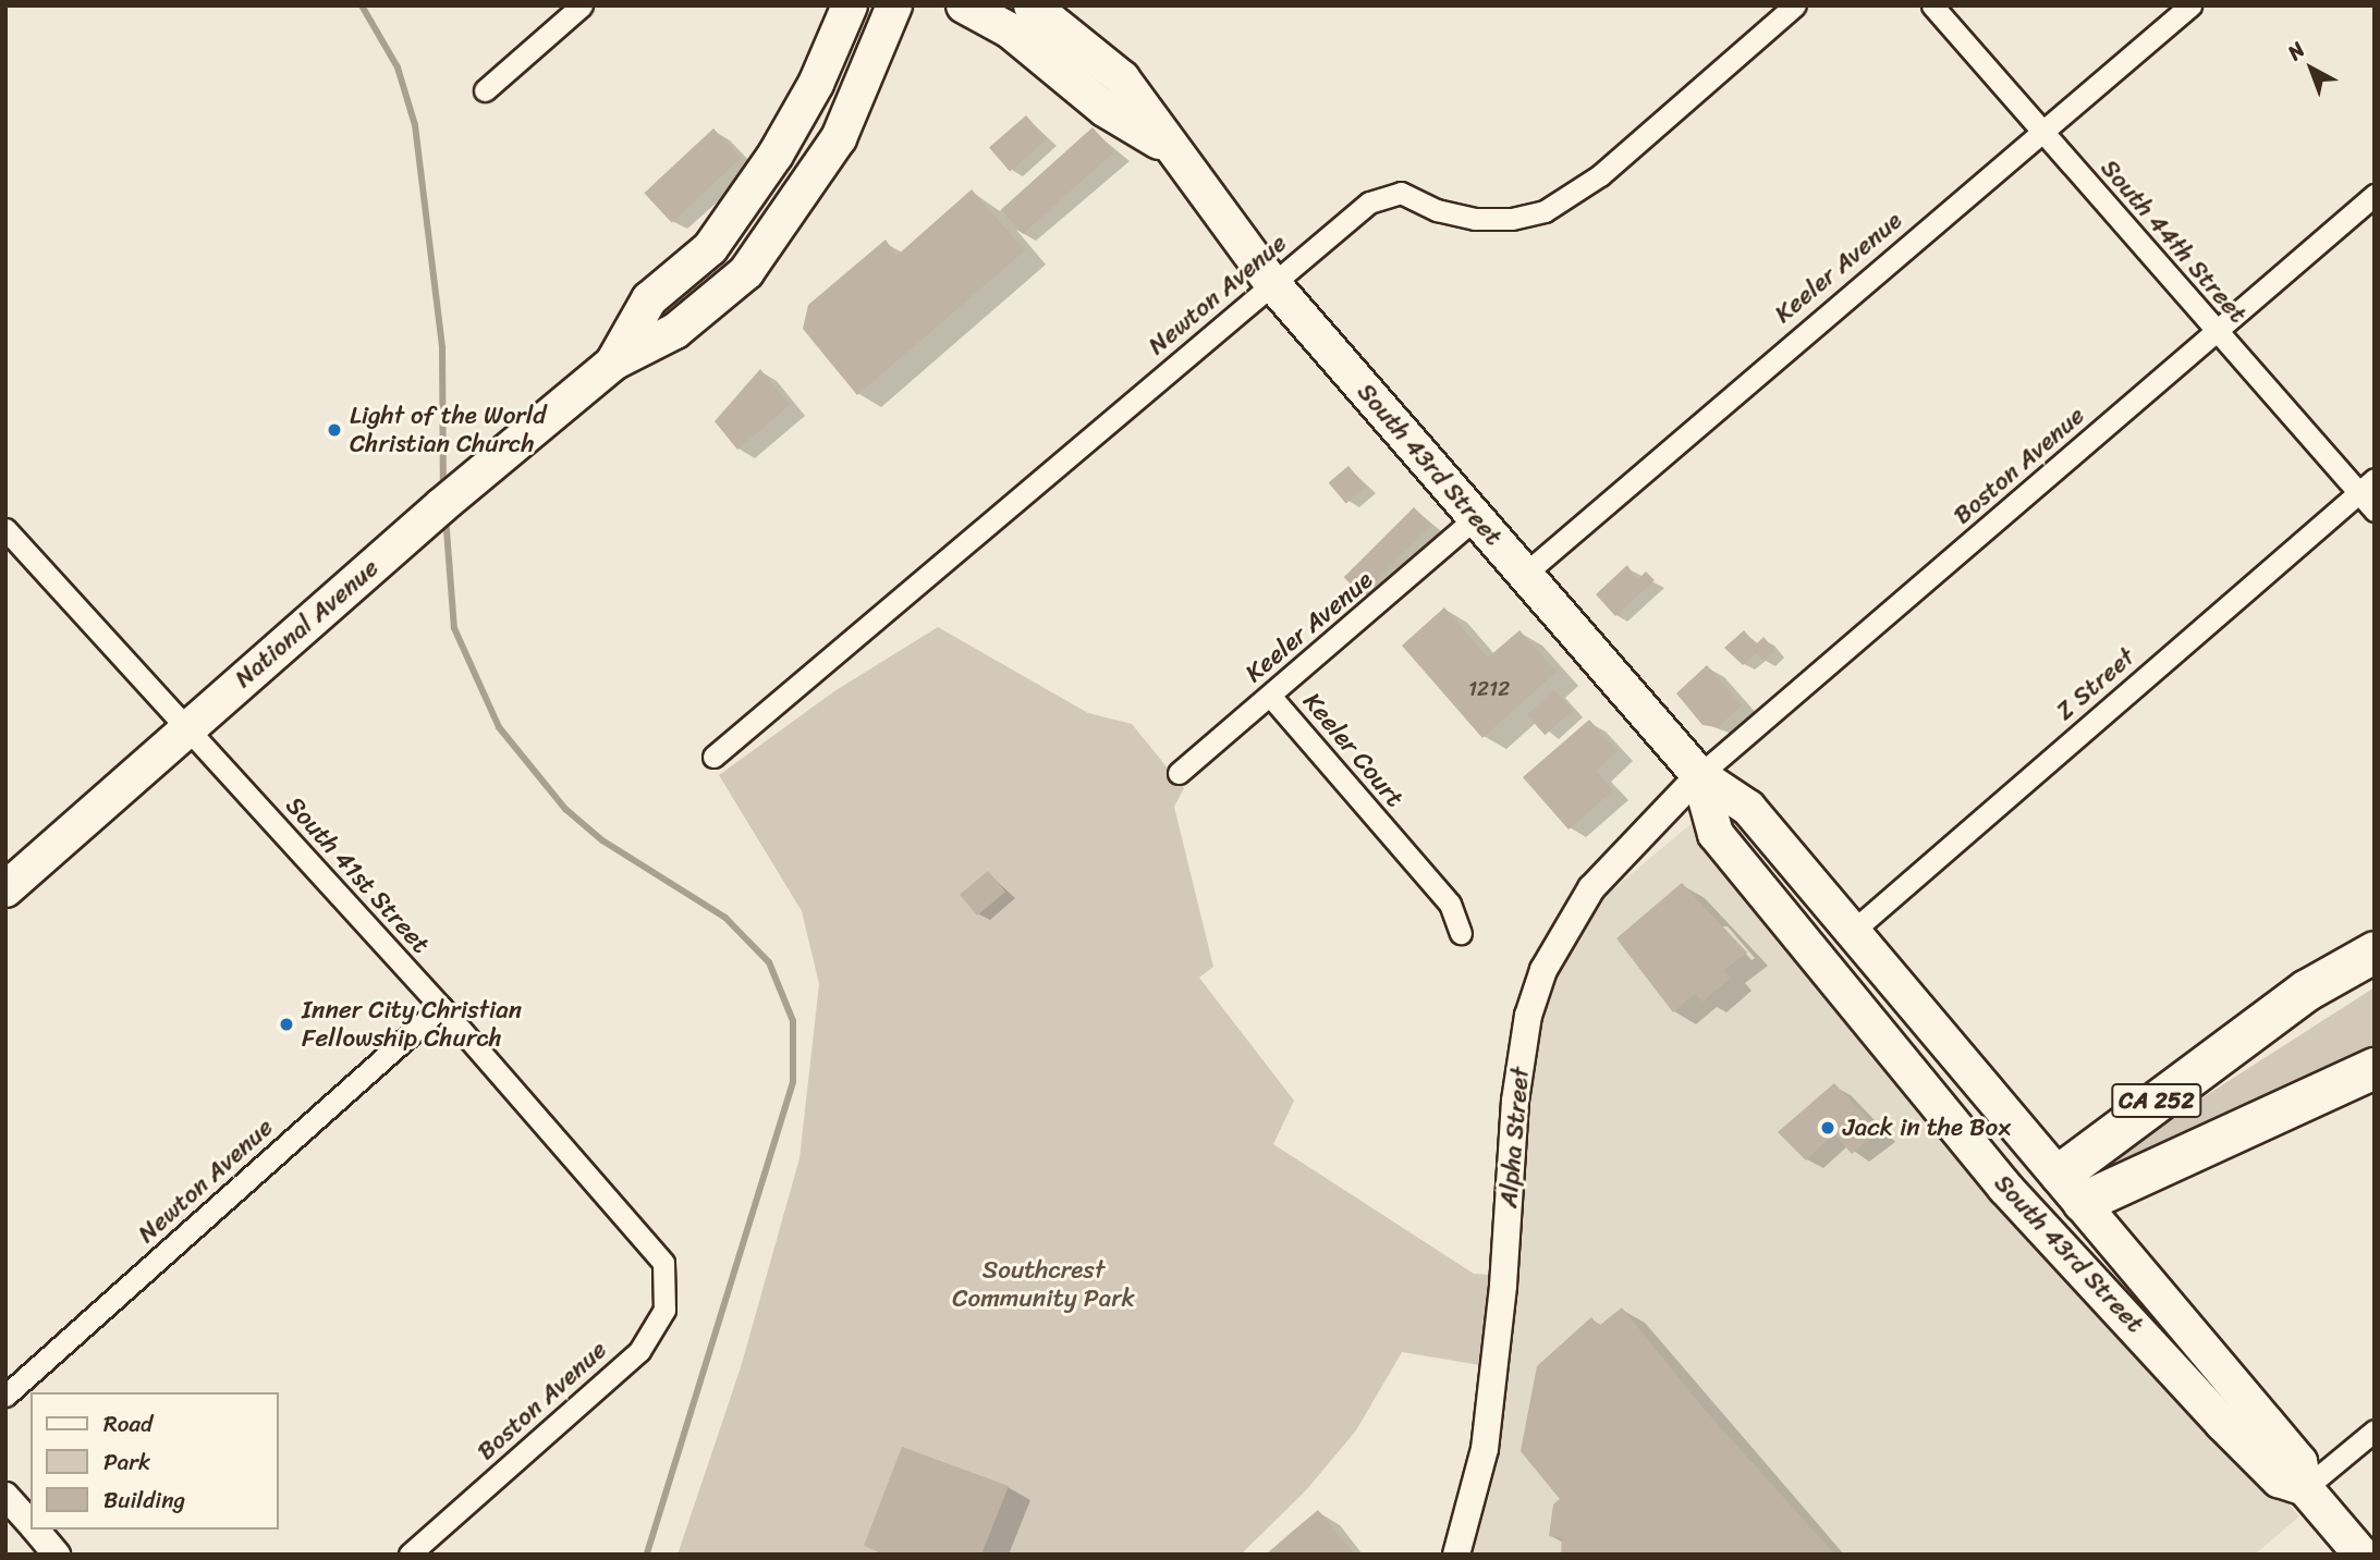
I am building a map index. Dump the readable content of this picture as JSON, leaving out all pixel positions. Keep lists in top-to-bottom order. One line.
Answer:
{"streets":{"highway":["CA 252"],"main road":["South 43rd Street","National Avenue"],"street":["South 44th Street","Keeler Avenue","Newton Avenue","Boston Avenue","Z Street","Keeler Court","South 41st Street","Alpha Street"]},"crossings":[["South 44th Street","Keeler Avenue"],["South 44th Street","Boston Avenue"],["South 44th Street","Z Street"],["Keeler Avenue","South 43rd Street"],["Keeler Avenue","Keeler Court"],["Newton Avenue","South 43rd Street"],["Newton Avenue","South 41st Street"],["South 43rd Street","Boston Avenue"],["South 43rd Street","Z Street"],["South 43rd Street","CA 252"],["South 43rd Street","Alpha Street"],["Boston Avenue","South 41st Street"],["Boston Avenue","Alpha Street"],["National Avenue","South 41st Street"]],"parks":["Southcrest Community Park"],"places":["Light of the World Christian Church","Inner City Christian Fellowship Church","Jack in the Box"],"house_numbers":["1212"],"legend":["Road","Park","Building"],"north":"top left"}
